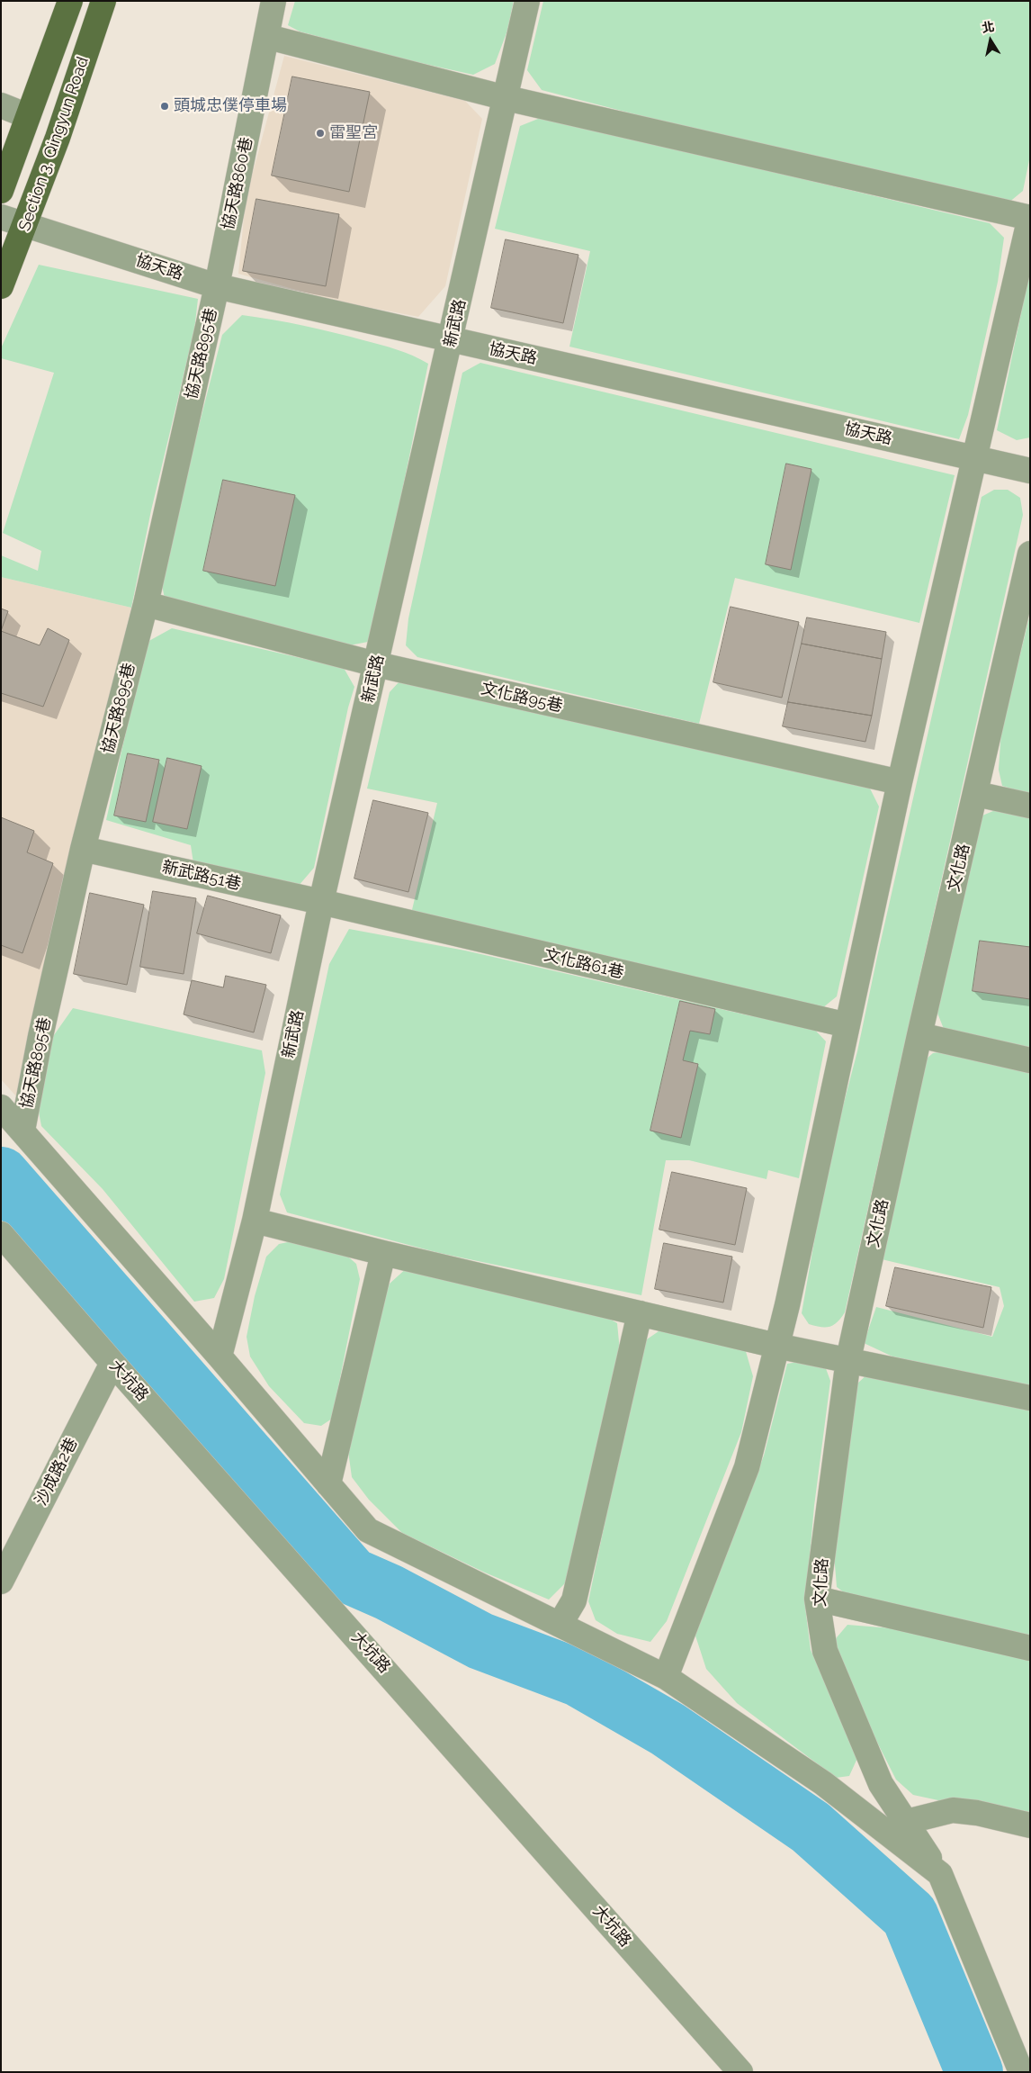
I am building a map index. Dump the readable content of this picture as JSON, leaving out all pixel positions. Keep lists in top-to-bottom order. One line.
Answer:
{"streets":{"main road":["Section 3, Qingyun Road"],"street":["協天路860巷","協天路","新武路","協天路895巷","文化路95巷","文化路","新武路51巷","文化路61巷","大坑路","沙成路2巷"]},"crossings":[["Section 3, Qingyun Road","協天路"],["協天路860巷","協天路"],["協天路860巷","協天路895巷"],["協天路","新武路"],["協天路","協天路895巷"],["新武路","文化路95巷"],["新武路","新武路51巷"],["新武路","文化路61巷"],["協天路895巷","文化路95巷"],["協天路895巷","新武路51巷"],["新武路51巷","文化路61巷"],["大坑路","沙成路2巷"]],"places":["頭城忠僕停車場","雷聖宮"],"north":"top"}
